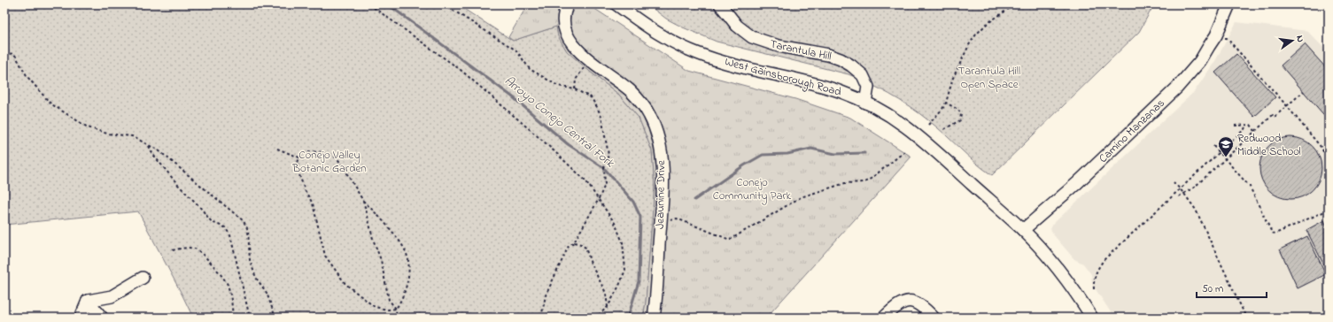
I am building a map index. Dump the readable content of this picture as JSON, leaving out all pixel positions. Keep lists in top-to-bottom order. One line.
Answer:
{"streets":{"street":["Tarantula Hill","West Gainsborough Road","Camino Manzanas","Jeaunine Drive"]},"crossings":[["Tarantula Hill","West Gainsborough Road"],["West Gainsborough Road","Camino Manzanas"]],"water":["Arroyo Conejo Central Fork"],"parks":["Tarantula Hill Open Space","Conejo Valley Botanic Garden","Conejo Community Park"],"places":{"school or university":["Redwood Middle School"]},"scale_bar":"50 m","north":"right"}
